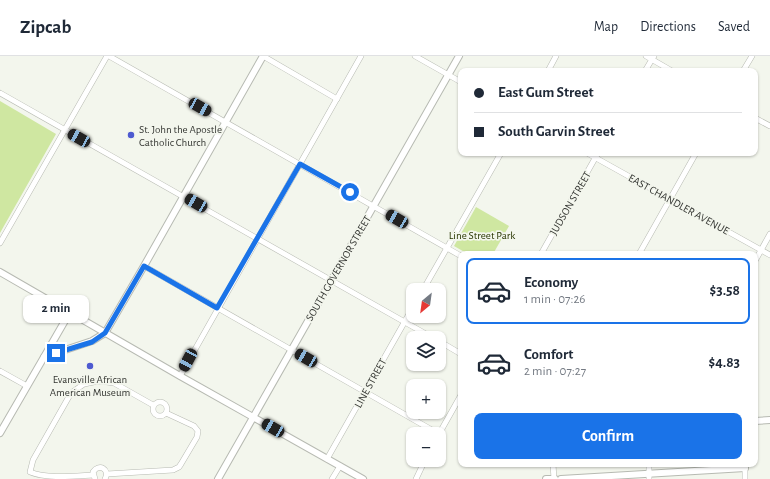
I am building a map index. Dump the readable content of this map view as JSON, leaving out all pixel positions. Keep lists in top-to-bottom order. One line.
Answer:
{"streets":{"street":["JUDSON STREET","EAST CHANDLER AVENUE","SOUTH GOVERNOR STREET","LINE STREET"]},"parks":["Line Street Park"],"places":["St. John the Apostle Catholic Church","Evansville African American Museum"],"north":"bottom left","page":{"header":"Zipcab","nav":["Map","Directions","Saved"],"banner":["East Gum Street","South Garvin Street"],"list":[{"name":"Economy","note":"1 min · 07:26","value":"$3.58"},{"name":"Comfort","note":"2 min · 07:27","value":"$4.83"}],"map_buttons":["+","−"],"bubble":"2 min","buttons":"Confirm"}}
